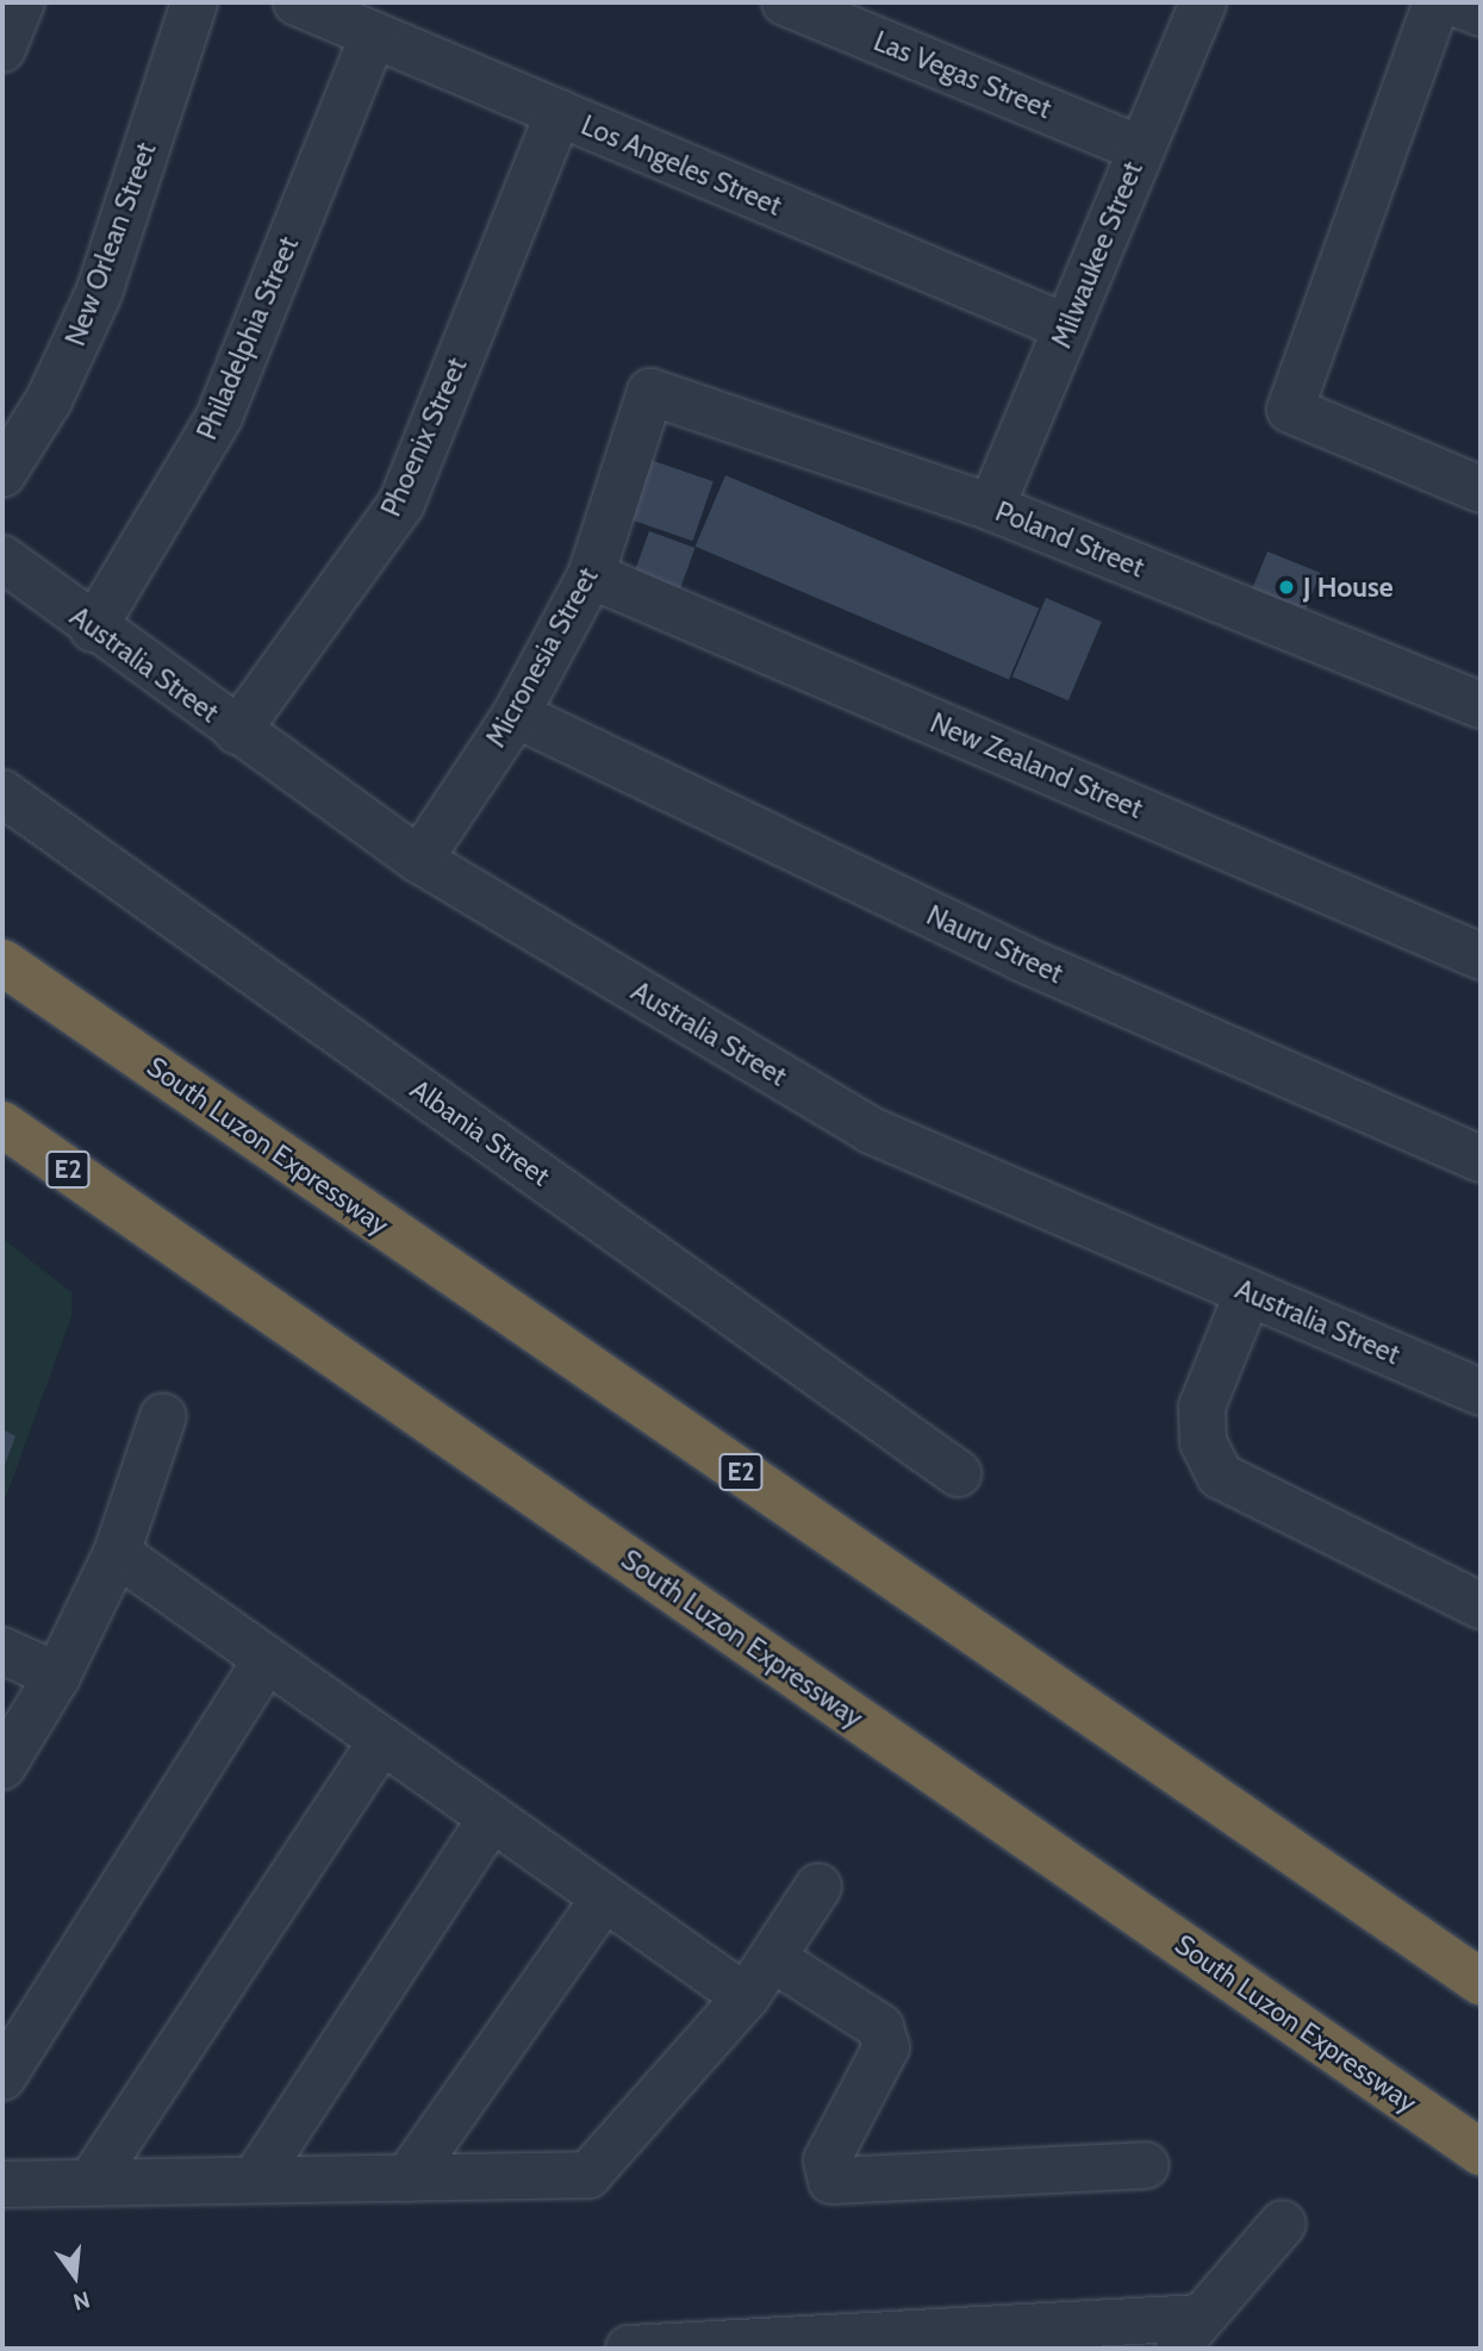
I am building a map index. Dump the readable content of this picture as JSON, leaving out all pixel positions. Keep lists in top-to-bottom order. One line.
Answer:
{"streets":{"highway":["South Luzon Expressway","E2"],"street":["Las Vegas Street","Los Angeles Street","New Orlean Street","Milwaukee Street","Philadelphia Street","Phoenix Street","Poland Street","Micronesia Street","Australia Street","New Zealand Street","Nauru Street","Albania Street"]},"crossings":[["Las Vegas Street","Milwaukee Street"],["Los Angeles Street","Milwaukee Street"],["Los Angeles Street","Philadelphia Street"],["Los Angeles Street","Phoenix Street"],["Milwaukee Street","Poland Street"],["Philadelphia Street","Australia Street"],["Phoenix Street","Australia Street"],["Poland Street","Micronesia Street"],["Micronesia Street","Australia Street"],["Micronesia Street","New Zealand Street"],["Micronesia Street","Nauru Street"]],"places":["J House"],"north":"bottom"}
